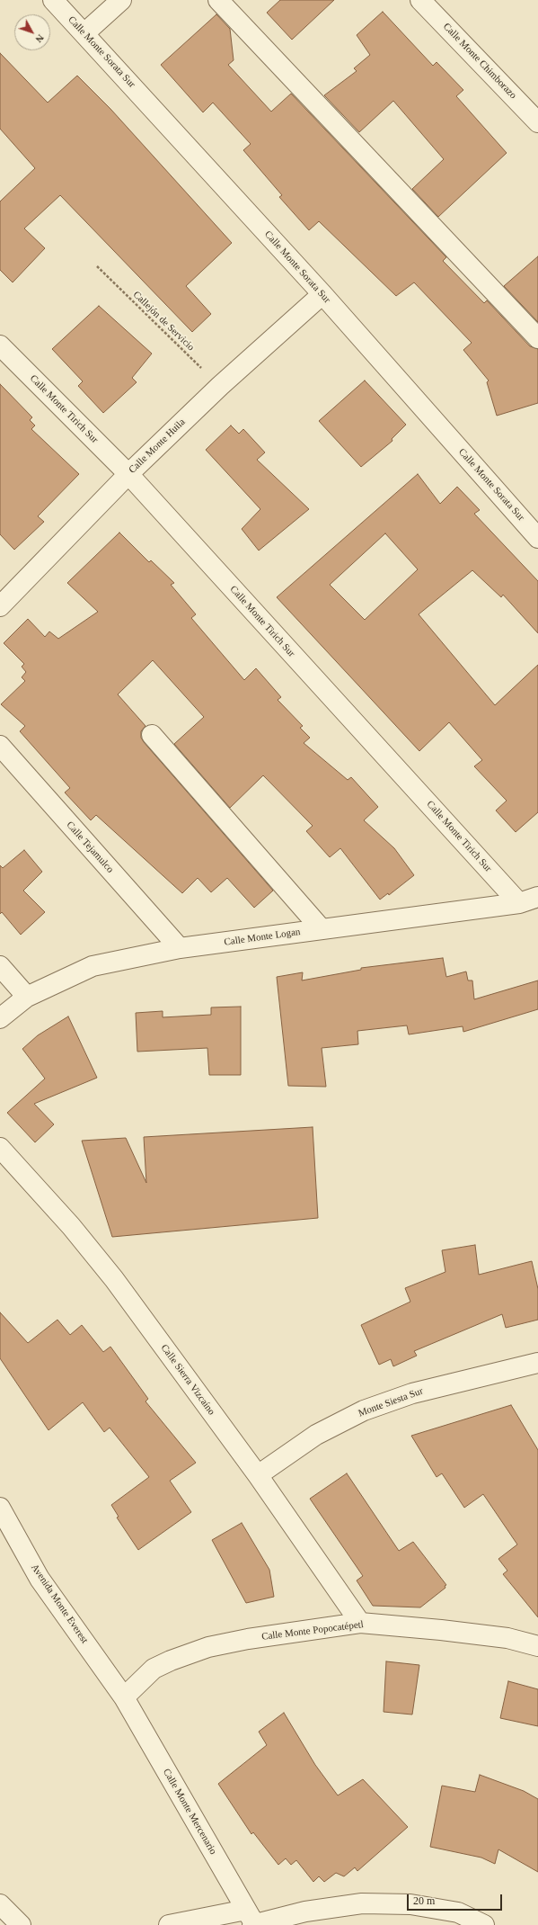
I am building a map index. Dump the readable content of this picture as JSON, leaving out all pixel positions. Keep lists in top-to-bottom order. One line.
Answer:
{"streets":{"street":["Calle Monte Sorata Sur","Calle Monte Chimborazo","Calle Monte Tirich Sur","Calle Monte Huila","Calle Tejamulco","Calle Monte Logan","Calle Sierra Vizcaíno","Monte Siesta Sur","Avenida Monte Everest","Calle Monte Popocatépetl","Calle Monte Mercenario"],"path":["Callejón de Servicio"]},"crossings":[["Calle Monte Sorata Sur","Calle Monte Huila"],["Callejón de Servicio","Calle Monte Huila"],["Calle Monte Tirich Sur","Calle Monte Huila"],["Calle Monte Tirich Sur","Calle Monte Logan"],["Calle Tejamulco","Calle Monte Logan"],["Calle Sierra Vizcaíno","Monte Siesta Sur"],["Calle Sierra Vizcaíno","Calle Monte Popocatépetl"],["Avenida Monte Everest","Calle Monte Popocatépetl"],["Avenida Monte Everest","Calle Monte Mercenario"],["Calle Monte Popocatépetl","Calle Monte Mercenario"]],"scale_bar":"20 m","north":"bottom right"}
